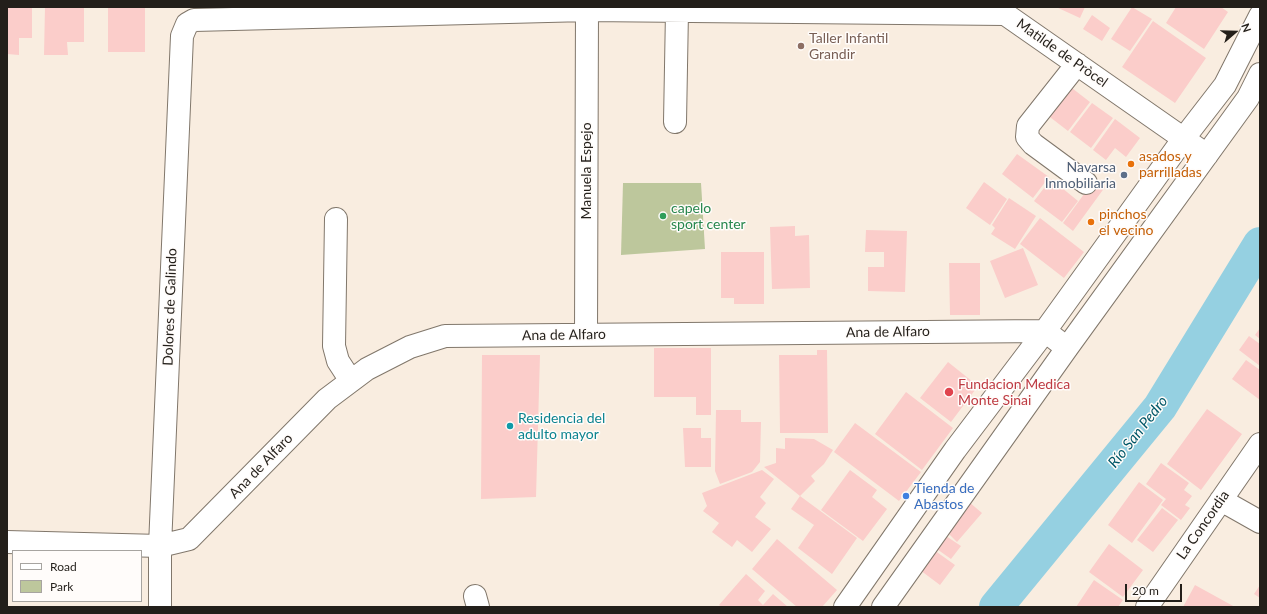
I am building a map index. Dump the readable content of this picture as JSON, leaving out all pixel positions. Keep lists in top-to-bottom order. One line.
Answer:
{"streets":{"street":["Matilde de Pròcel","Manuela Espejo","Dolores de Galindo","Ana de Alfaro","La Concordia"]},"crossings":[["Matilde de Pròcel","Manuela Espejo"],["Matilde de Pròcel","Dolores de Galindo"],["Manuela Espejo","Ana de Alfaro"],["Dolores de Galindo","Ana de Alfaro"]],"water":["Río San Pedro"],"places":["Taller Infantil Grandir","asados y parrilladas","Navarsa Inmobiliaria","capelo sport center","pinchos el vecino","Fundacion Medica Monte Sinai","Residencia del adulto mayor","Tienda de Abastos"],"legend":["Road","Park"],"scale_bar":"20 m","north":"right"}
